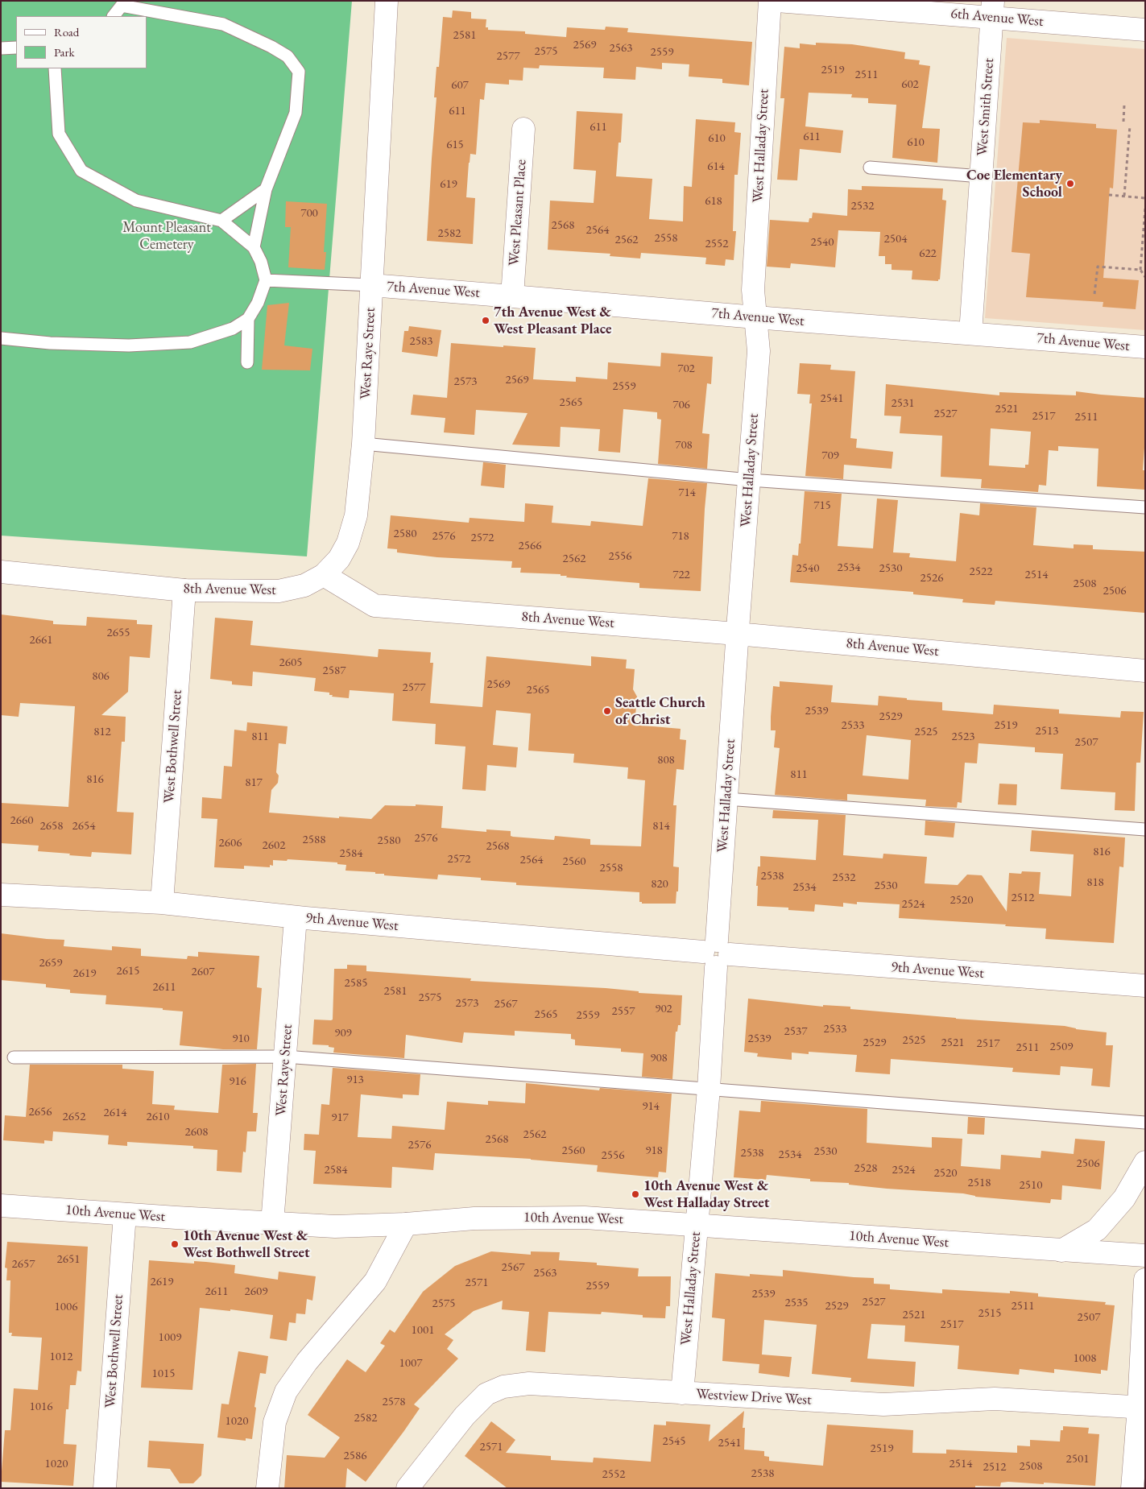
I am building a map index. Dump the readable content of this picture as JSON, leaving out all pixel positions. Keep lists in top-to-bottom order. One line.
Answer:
{"streets":{"street":["6th Avenue West","West Smith Street","West Halladay Street","West Pleasant Place","7th Avenue West","West Raye Street","8th Avenue West","West Bothwell Street","9th Avenue West","10th Avenue West","Westview Drive West"]},"crossings":[["6th Avenue West","West Smith Street"],["West Smith Street","7th Avenue West"],["West Halladay Street","7th Avenue West"],["West Halladay Street","8th Avenue West"],["West Halladay Street","9th Avenue West"],["West Halladay Street","10th Avenue West"],["West Halladay Street","Westview Drive West"],["West Pleasant Place","7th Avenue West"],["7th Avenue West","West Raye Street"],["West Raye Street","8th Avenue West"],["West Raye Street","9th Avenue West"],["West Raye Street","10th Avenue West"],["8th Avenue West","West Bothwell Street"],["West Bothwell Street","9th Avenue West"],["West Bothwell Street","10th Avenue West"]],"parks":["Mount Pleasant Cemetery"],"places":["Coe Elementary School","7th Avenue West & West Pleasant Place","Seattle Church of Christ","10th Avenue West & West Halladay Street","10th Avenue West & West Bothwell Street"],"house_numbers":["2581","2569","2563","2575","2559","2577","2519","2511","602","607","611","611","611","610","610","615","614","619","618","2532","700","2568","2564","2582","2558","2504","2562","2540","2552","622","2583","702","2569","2573","2559","2541","2565","2531","706","2521","2527","2517","2511","708","709","714","715","2580","2576","718","2572","2566","2556","2562","2534","2540","2530","2522","722","2514","2526","2508","2506","2655","2661","2605","2587","806","2569","2577","2565","2539","2529","2533","2519","2513","812","2525","811","2523","2507","808","811","816","817","2660","2658","2654","814","2576","2588","2580","2606","2602","2568","816","2584","2572","2564","2560","2558","2538","2532","818","820","2530","2534","2512","2520","2524","2659","2615","2607","2619","2585","2611","2581","2575","2573","2567","902","2557","2565","2559","2533","2537","909","910","2539","2525","2529","2521","2517","2509","2511","908","913","916","914","2656","2614","2652","2610","917","2608","2562","2568","2576","2560","918","2530","2538","2534","2556","2506","2528","2584","2524","2520","2518","2510","2651","2657","2567","2563","2619","2571","2559","2611","2609","2539","2527","2535","2575","2529","2511","1006","2515","2521","2507","2517","1001","1009","1012","1008","1007","1015","2578","1016","2582","1020","2545","2541","2571","2519","2586","2501","1020","2514","2508","2512","2538","2552"],"legend":["Road","Park"]}
